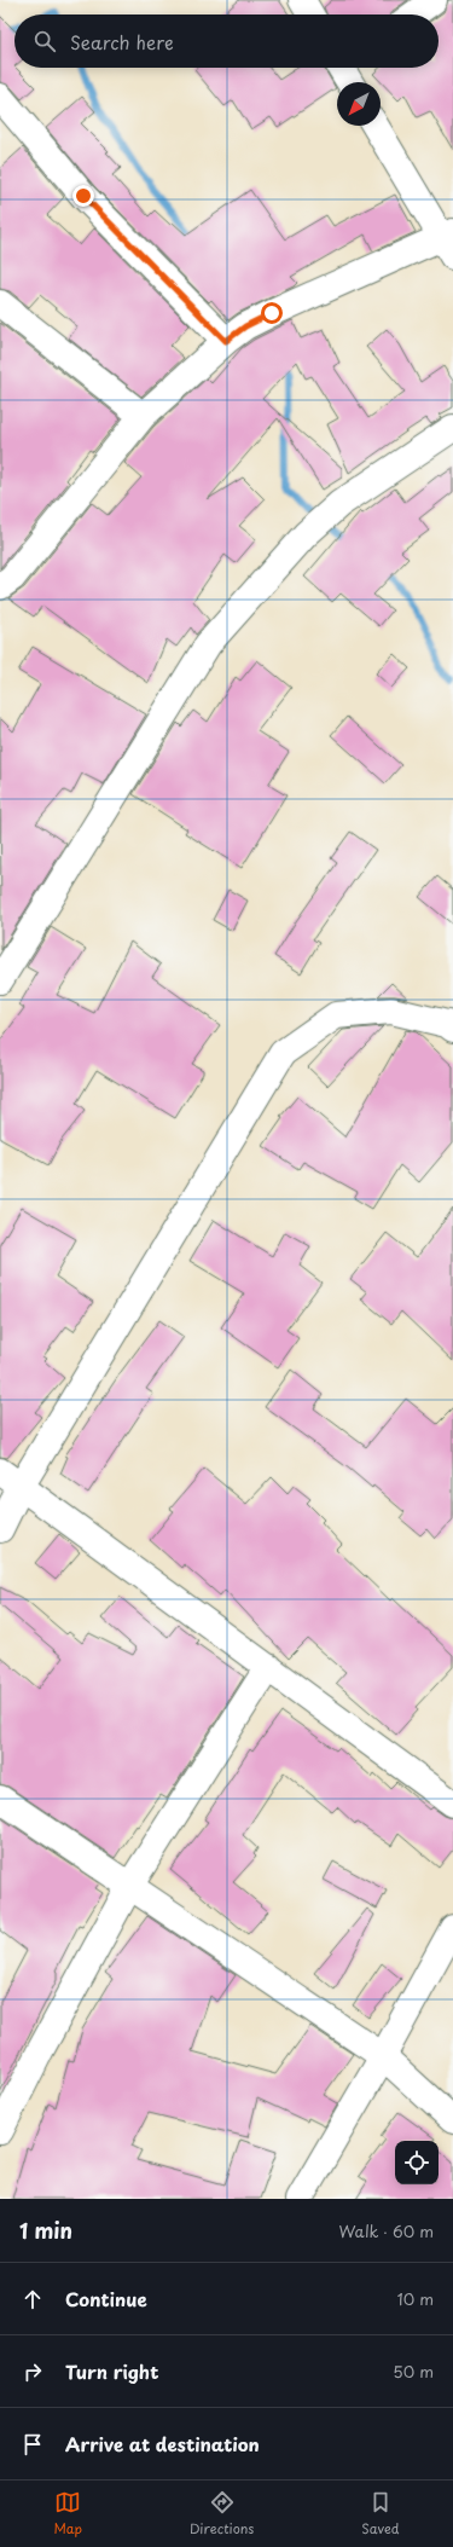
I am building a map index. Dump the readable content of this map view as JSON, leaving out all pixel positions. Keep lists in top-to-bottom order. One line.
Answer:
{"north":"bottom left","page":{"search":"Search here","heading":["1 min","Walk · 60 m"],"list":[["Continue","10 m"],["Turn right","50 m"],"Arrive at destination"],"nav":["Map","Directions","Saved"]}}
